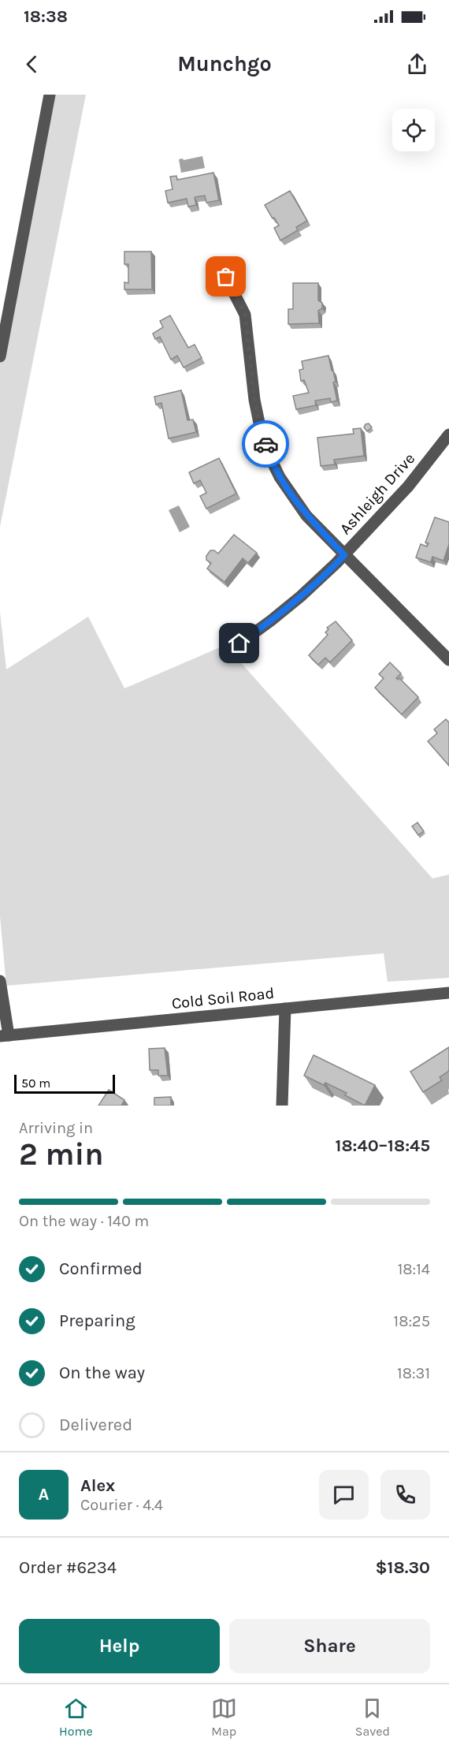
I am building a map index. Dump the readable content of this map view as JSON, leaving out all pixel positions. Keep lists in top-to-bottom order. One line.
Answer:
{"streets":{"street":["Ashleigh Drive","Cold Soil Road"]},"scale_bar":"50 m","page":{"status":"18:38","header":"Munchgo","scale":"50 m","heading":["2 min","Arriving in","18:40–18:45"],"panel":["Alex","Courier · 4.4","Order #6234","$18.30"],"bar":"On the way · 140 m","list":[["Confirmed","18:14"],["Preparing","18:25"],["On the way","18:31"],"Delivered"],"round":"A","buttons":["Help","Share"],"tabs":["Home","Map","Saved"]}}
